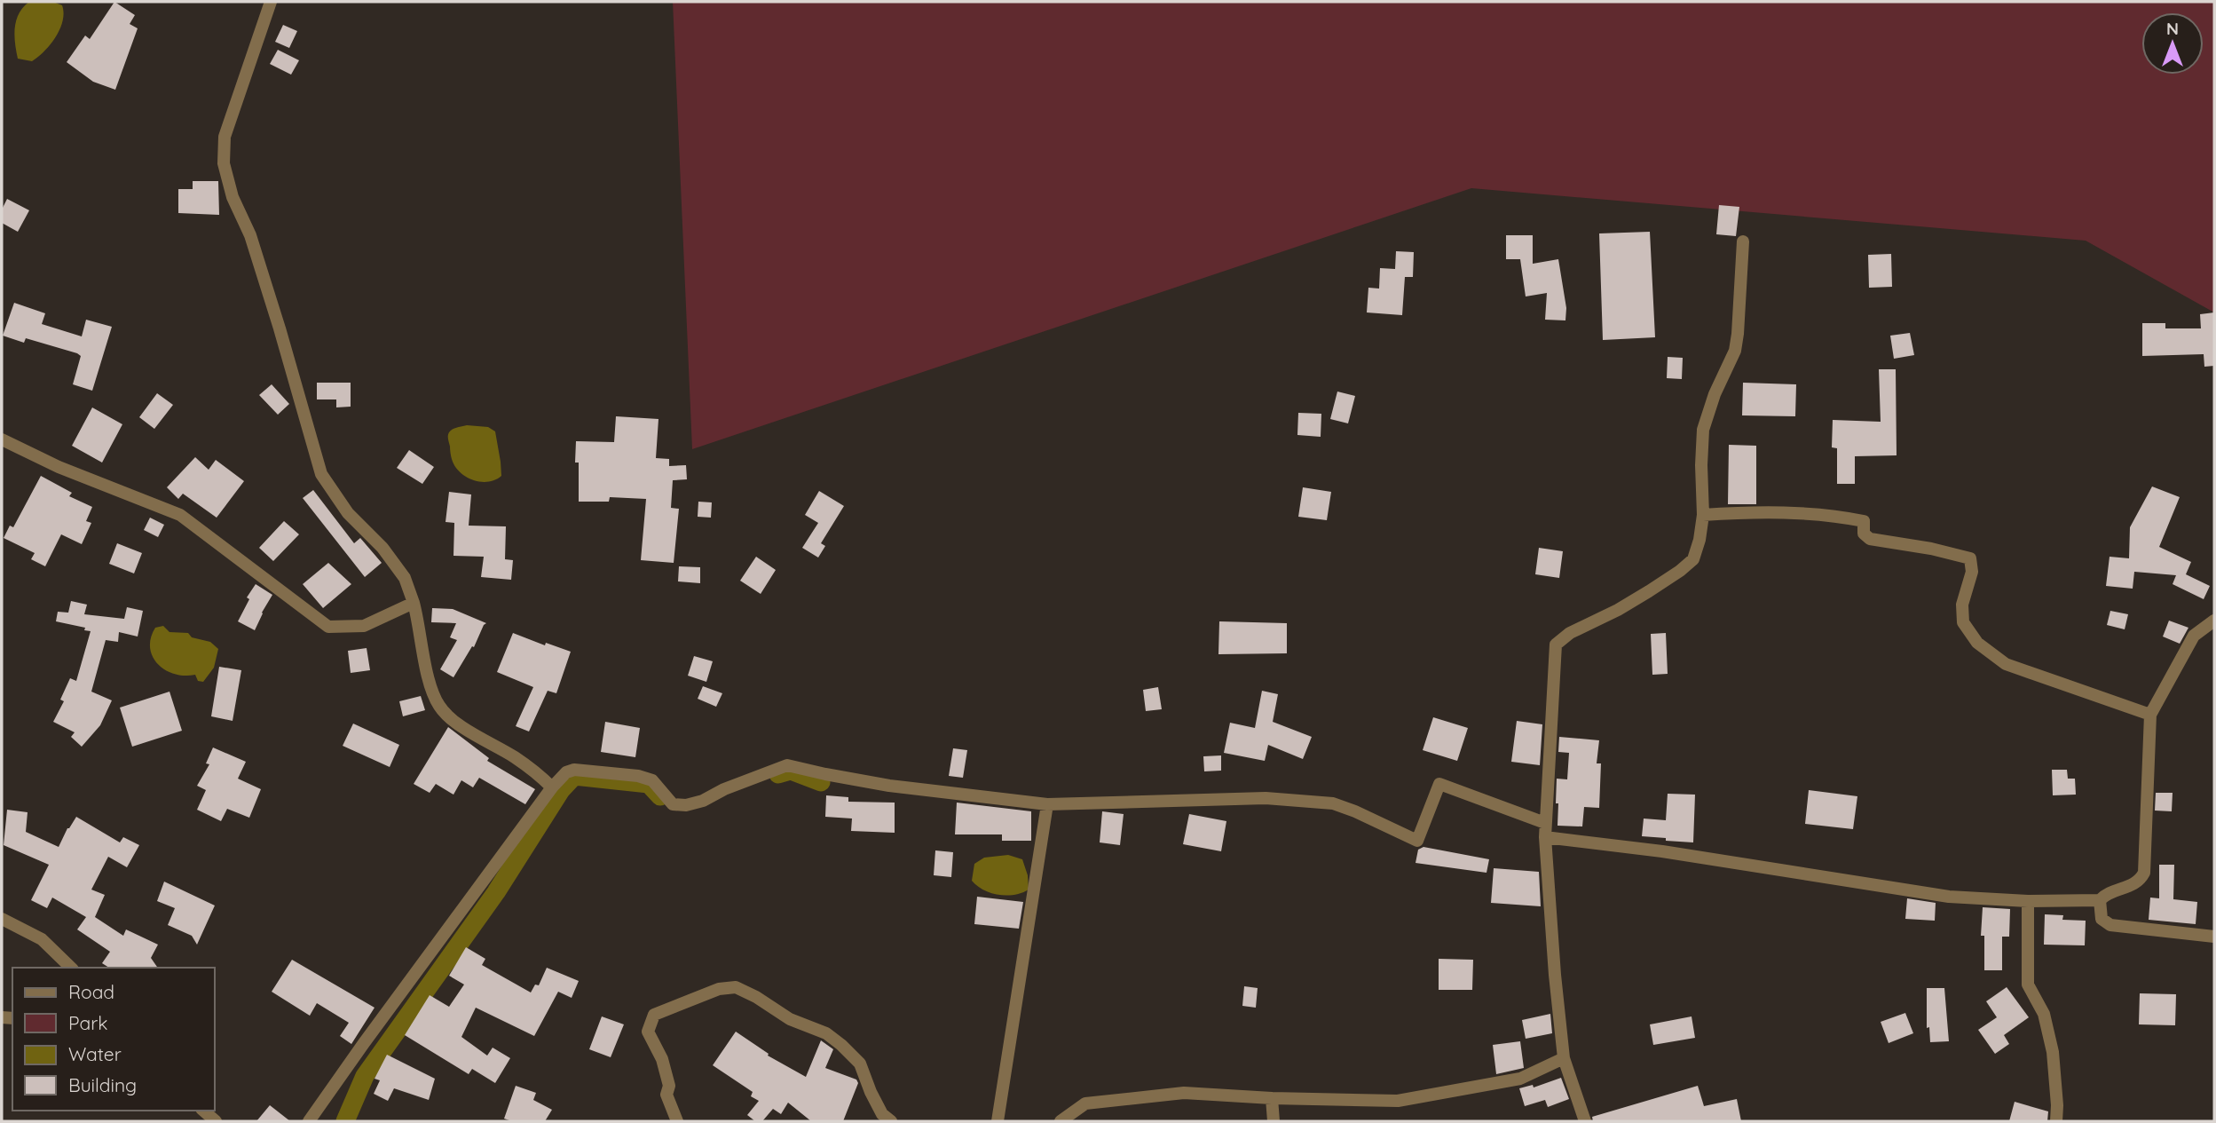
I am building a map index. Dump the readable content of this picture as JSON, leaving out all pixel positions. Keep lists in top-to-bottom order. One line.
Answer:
{"legend":["Road","Park","Water","Building"],"north":"top"}
